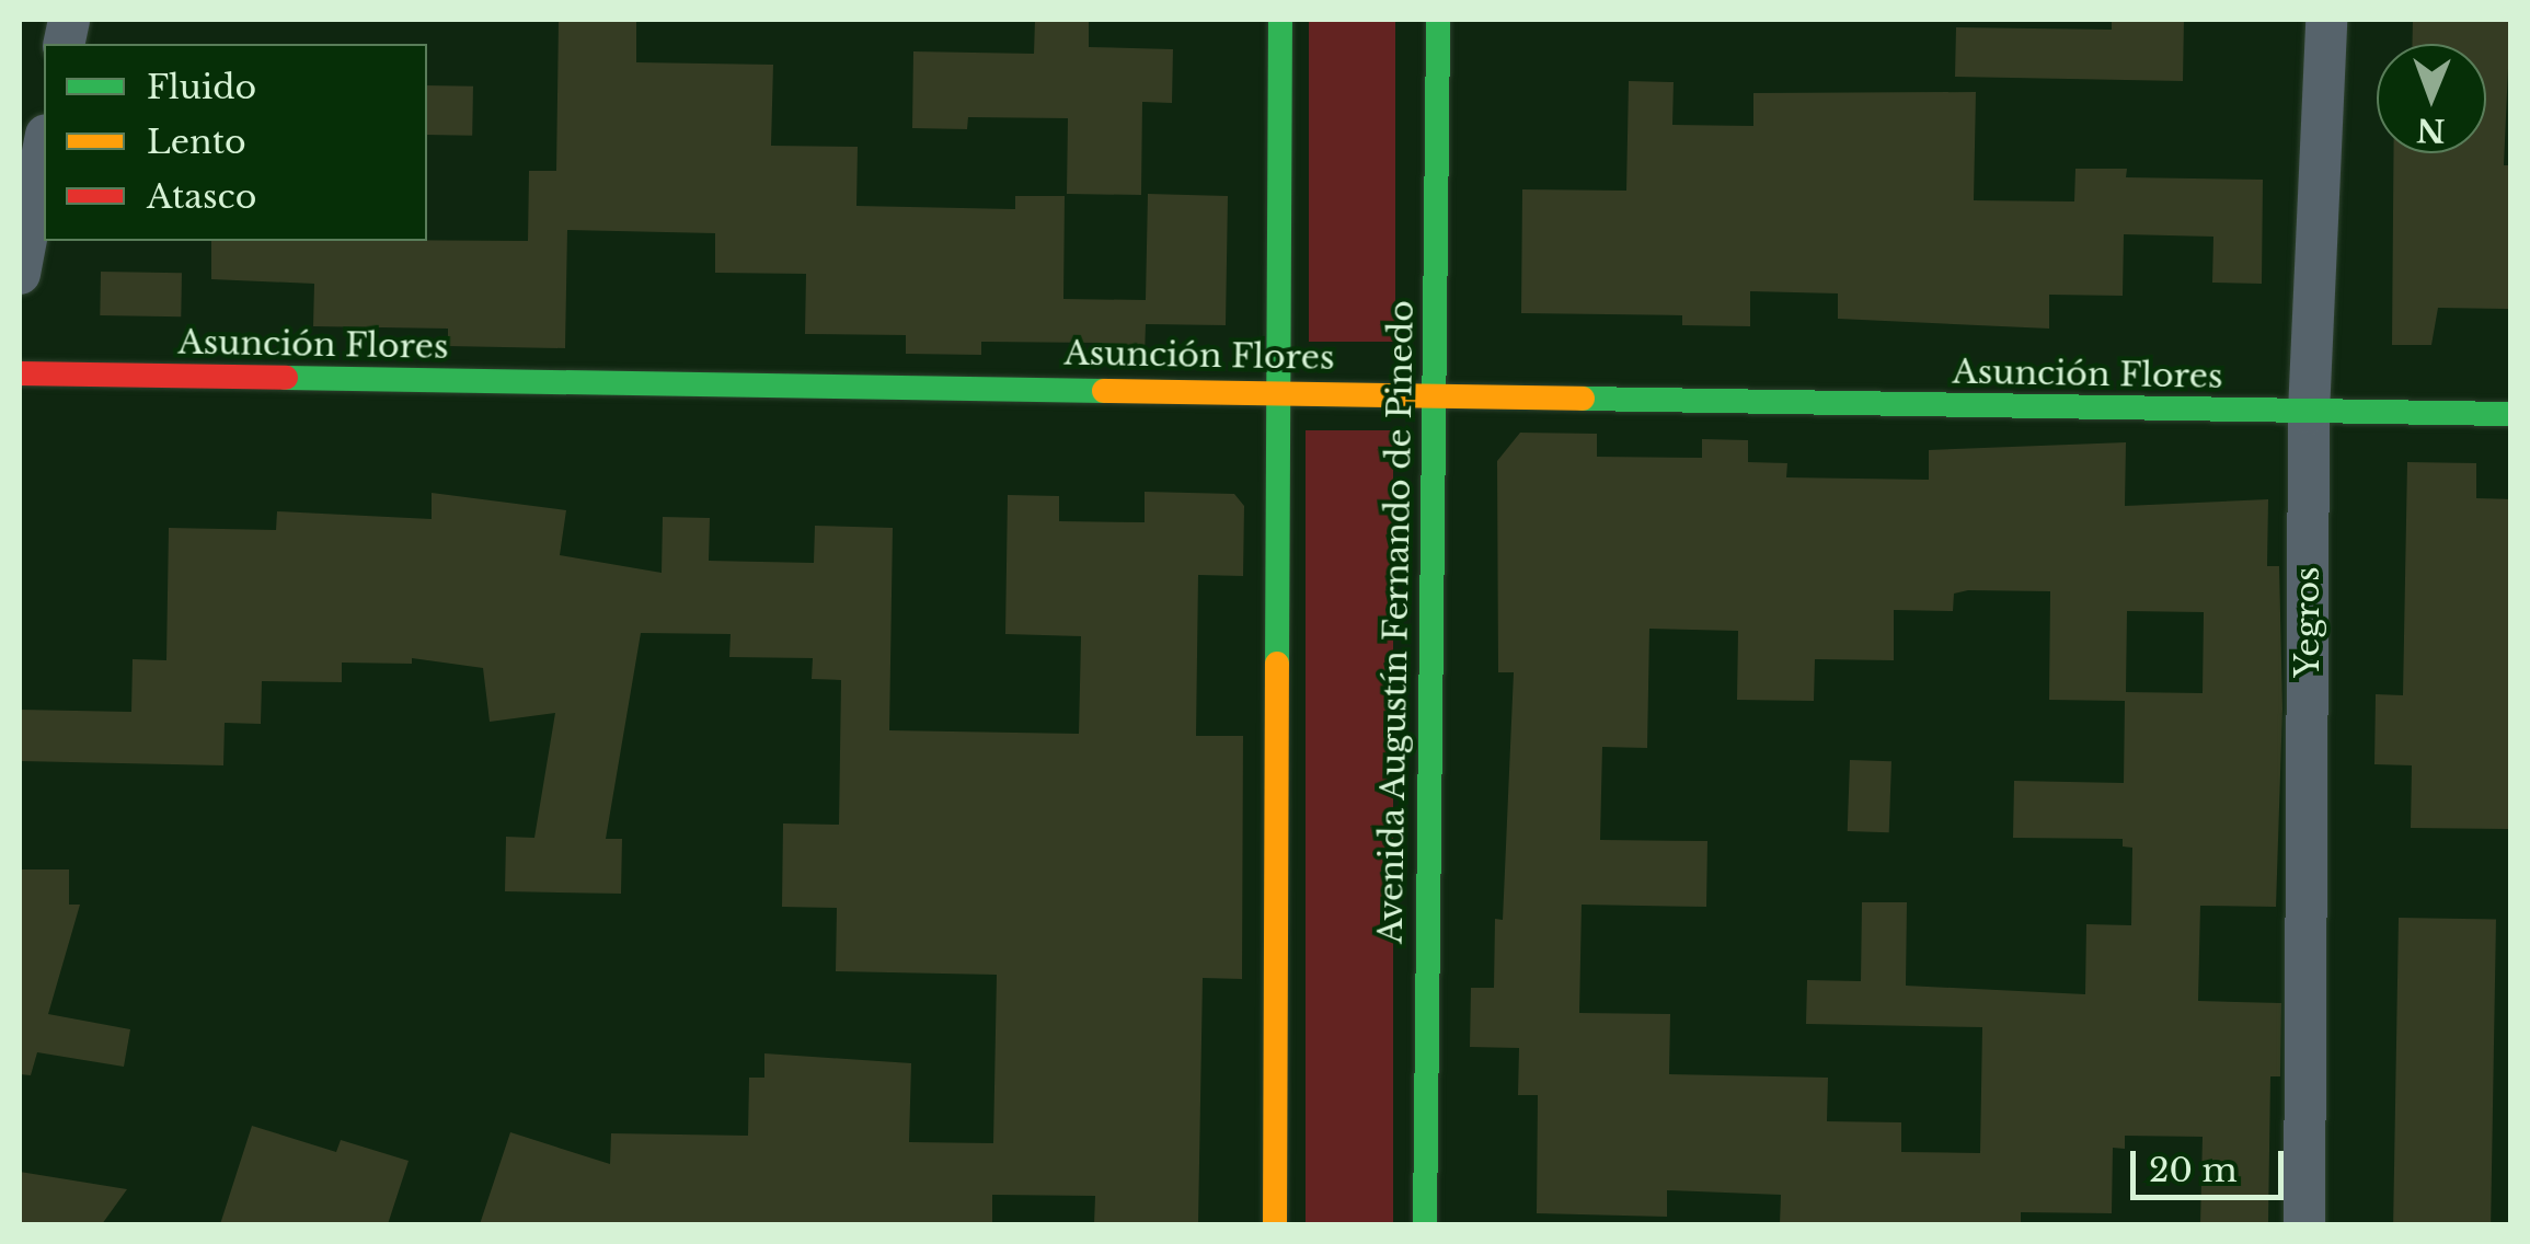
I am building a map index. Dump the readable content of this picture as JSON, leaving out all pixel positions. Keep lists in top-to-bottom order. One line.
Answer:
{"streets":{"main road":["Asunción Flores","Avenida Augustín Fernando de Pinedo"],"street":["Yegros"]},"crossings":[["Asunción Flores","Avenida Augustín Fernando de Pinedo"],["Asunción Flores","Yegros"]],"legend":["Fluido","Lento","Atasco"],"scale_bar":"20 m","north":"bottom"}
